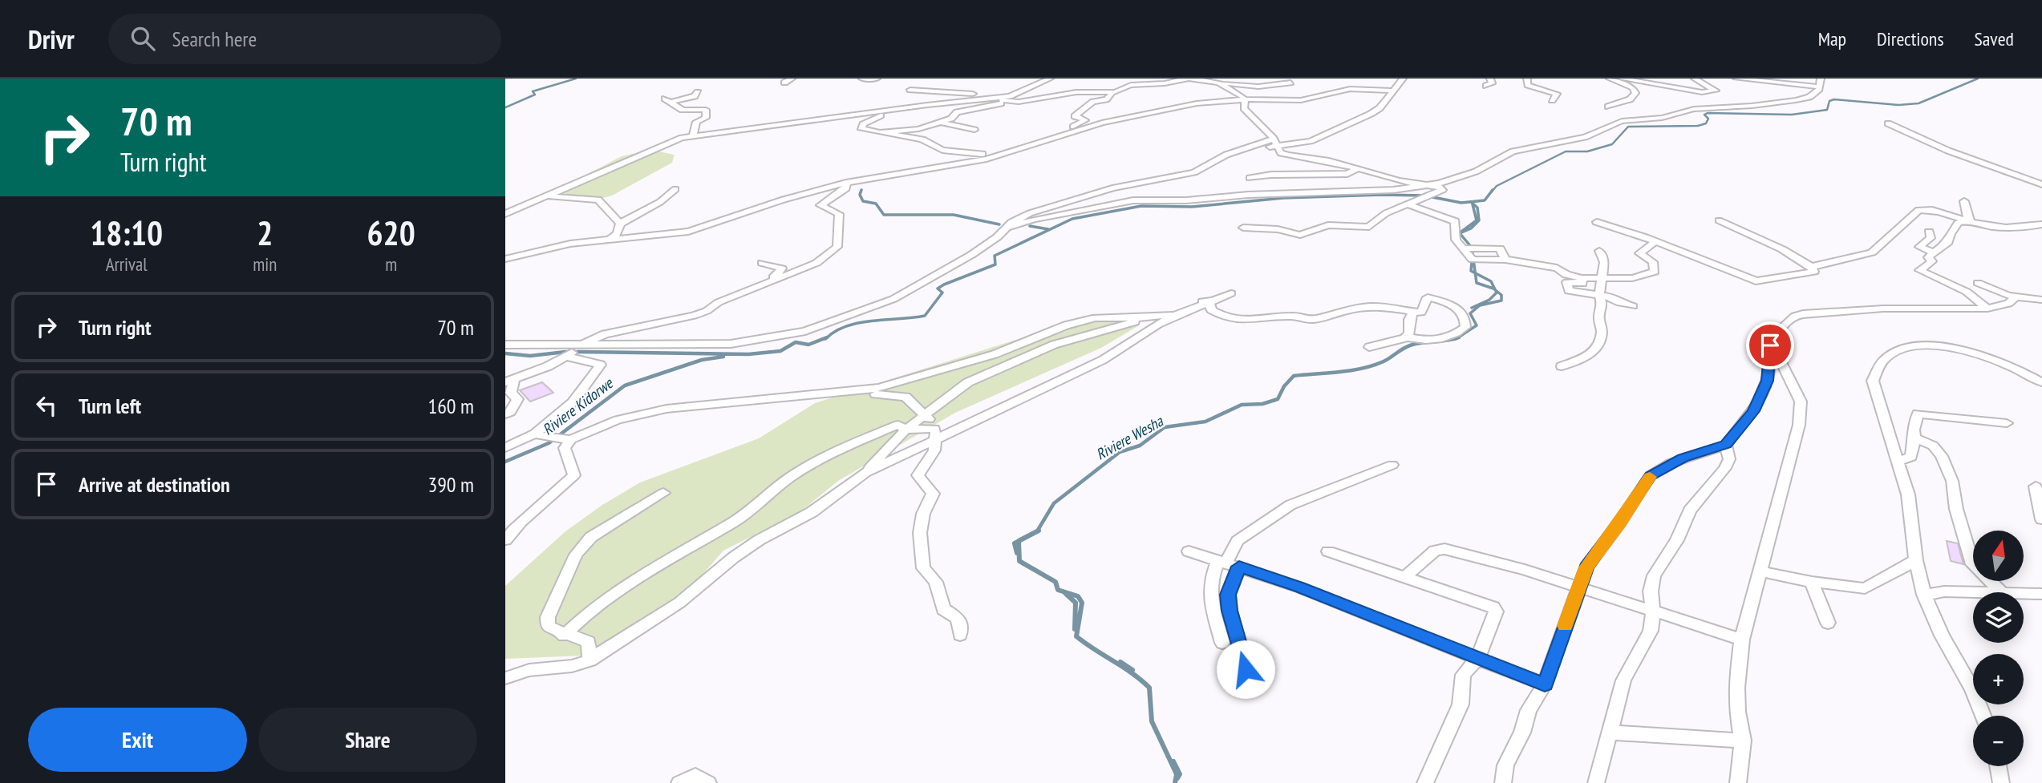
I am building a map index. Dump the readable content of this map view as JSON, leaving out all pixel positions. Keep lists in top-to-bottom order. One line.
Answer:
{"water":["Riviere Kidorwe","Riviere Wesha"],"north":"top","page":{"header":"Drivr","search":"Search here","nav":["Map","Directions","Saved"],"turn":["70 m","Turn right"],"eta":["18:10","Arrival","2","min","620","m"],"list":[{"name":"Turn right","value":"70 m"},{"name":"Turn left","value":"160 m"},{"name":"Arrive at destination","value":"390 m"}],"map_buttons":["+","−"],"buttons":["Exit","Share"]}}
